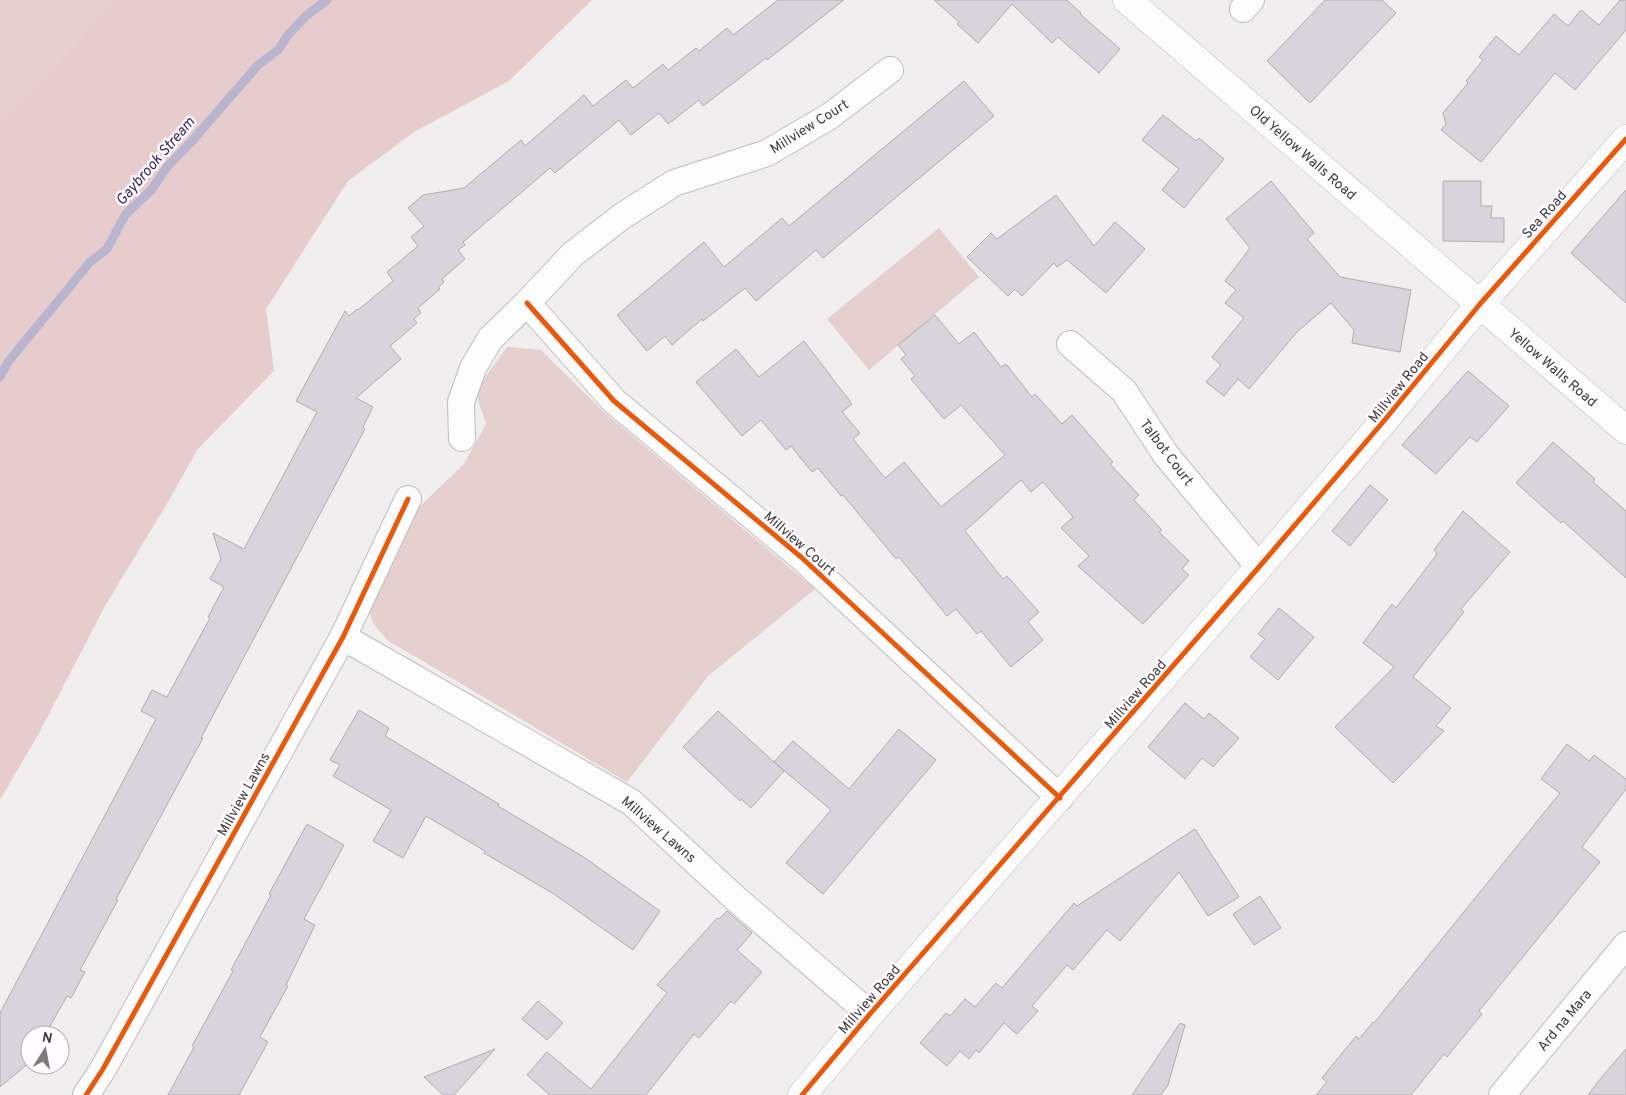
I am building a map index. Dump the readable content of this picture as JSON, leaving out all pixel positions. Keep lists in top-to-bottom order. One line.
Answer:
{"streets":{"street":["Millview Court","Old Yellow Walls Road","Sea Road","Yellow Walls Road","Millview Road","Talbot Court","Millview Lawns","Ard na Mara"]},"crossings":[["Millview Court","Millview Road"],["Old Yellow Walls Road","Sea Road"],["Old Yellow Walls Road","Yellow Walls Road"],["Old Yellow Walls Road","Millview Road"],["Sea Road","Yellow Walls Road"],["Sea Road","Millview Road"],["Yellow Walls Road","Millview Road"],["Millview Road","Talbot Court"],["Millview Road","Millview Lawns"]],"water":["Gaybrook Stream"],"north":"top"}
